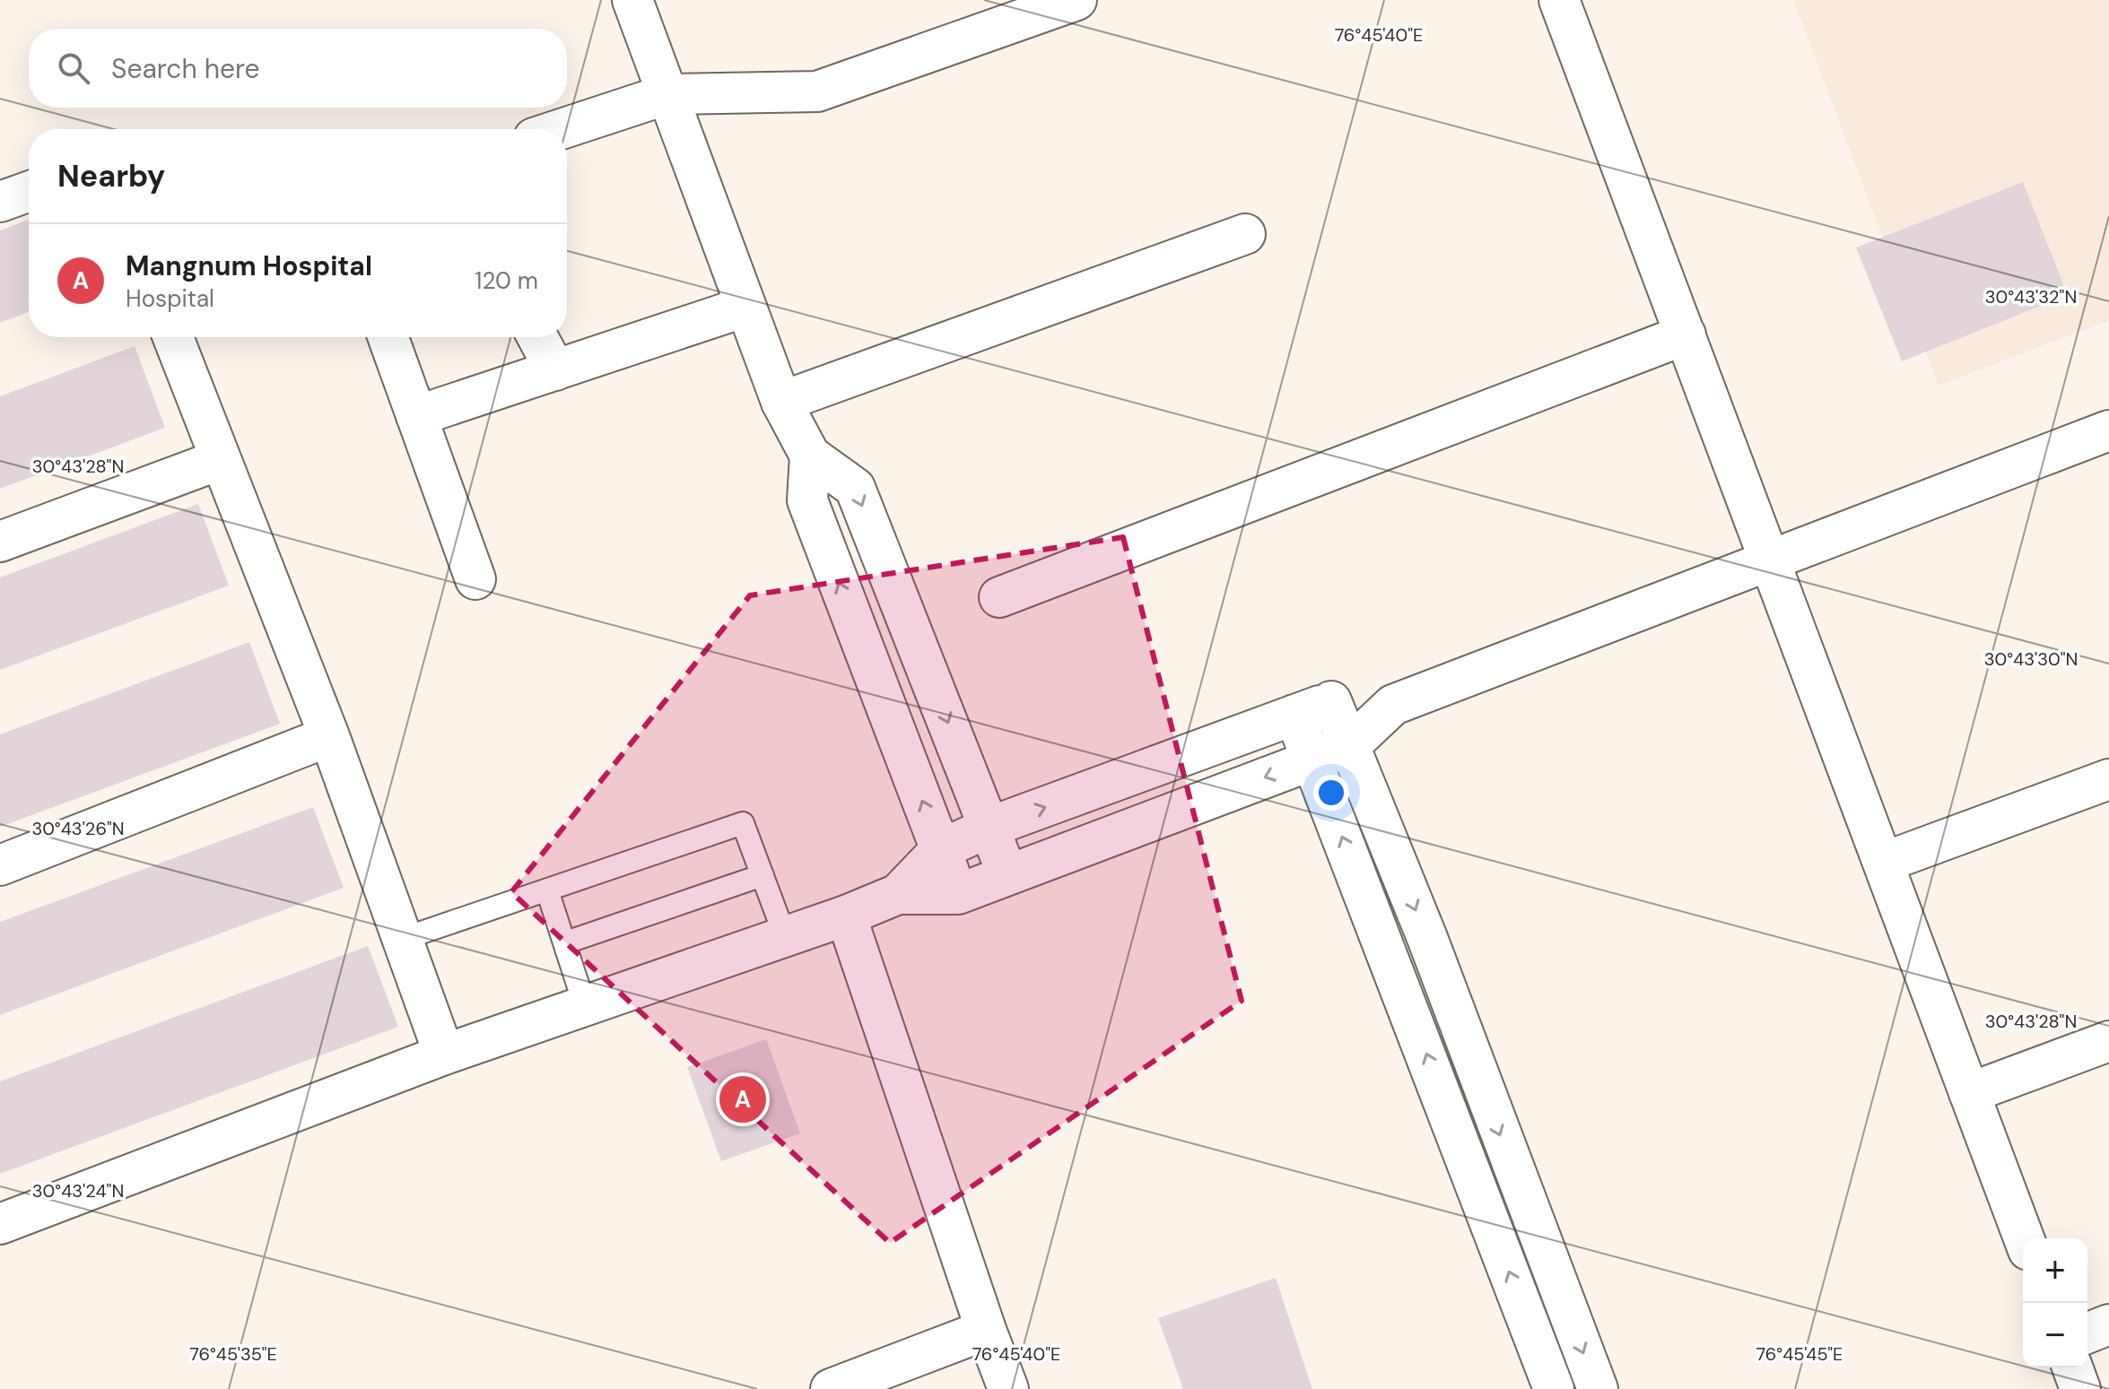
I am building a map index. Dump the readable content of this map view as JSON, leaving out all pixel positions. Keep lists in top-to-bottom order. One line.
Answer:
{"page":{"search":"Search here","heading":"Nearby","list":[{"mark":"A","name":"Mangnum Hospital","note":"Hospital","value":"120 m"}],"pins":"A","map_buttons":["+","−"]},"coordinates":["76°45'40\"E","30°43'32\"N","30°43'28\"N","30°43'30\"N","30°43'26\"N","30°43'24\"N","76°45'35\"E","76°45'45\"E"]}
